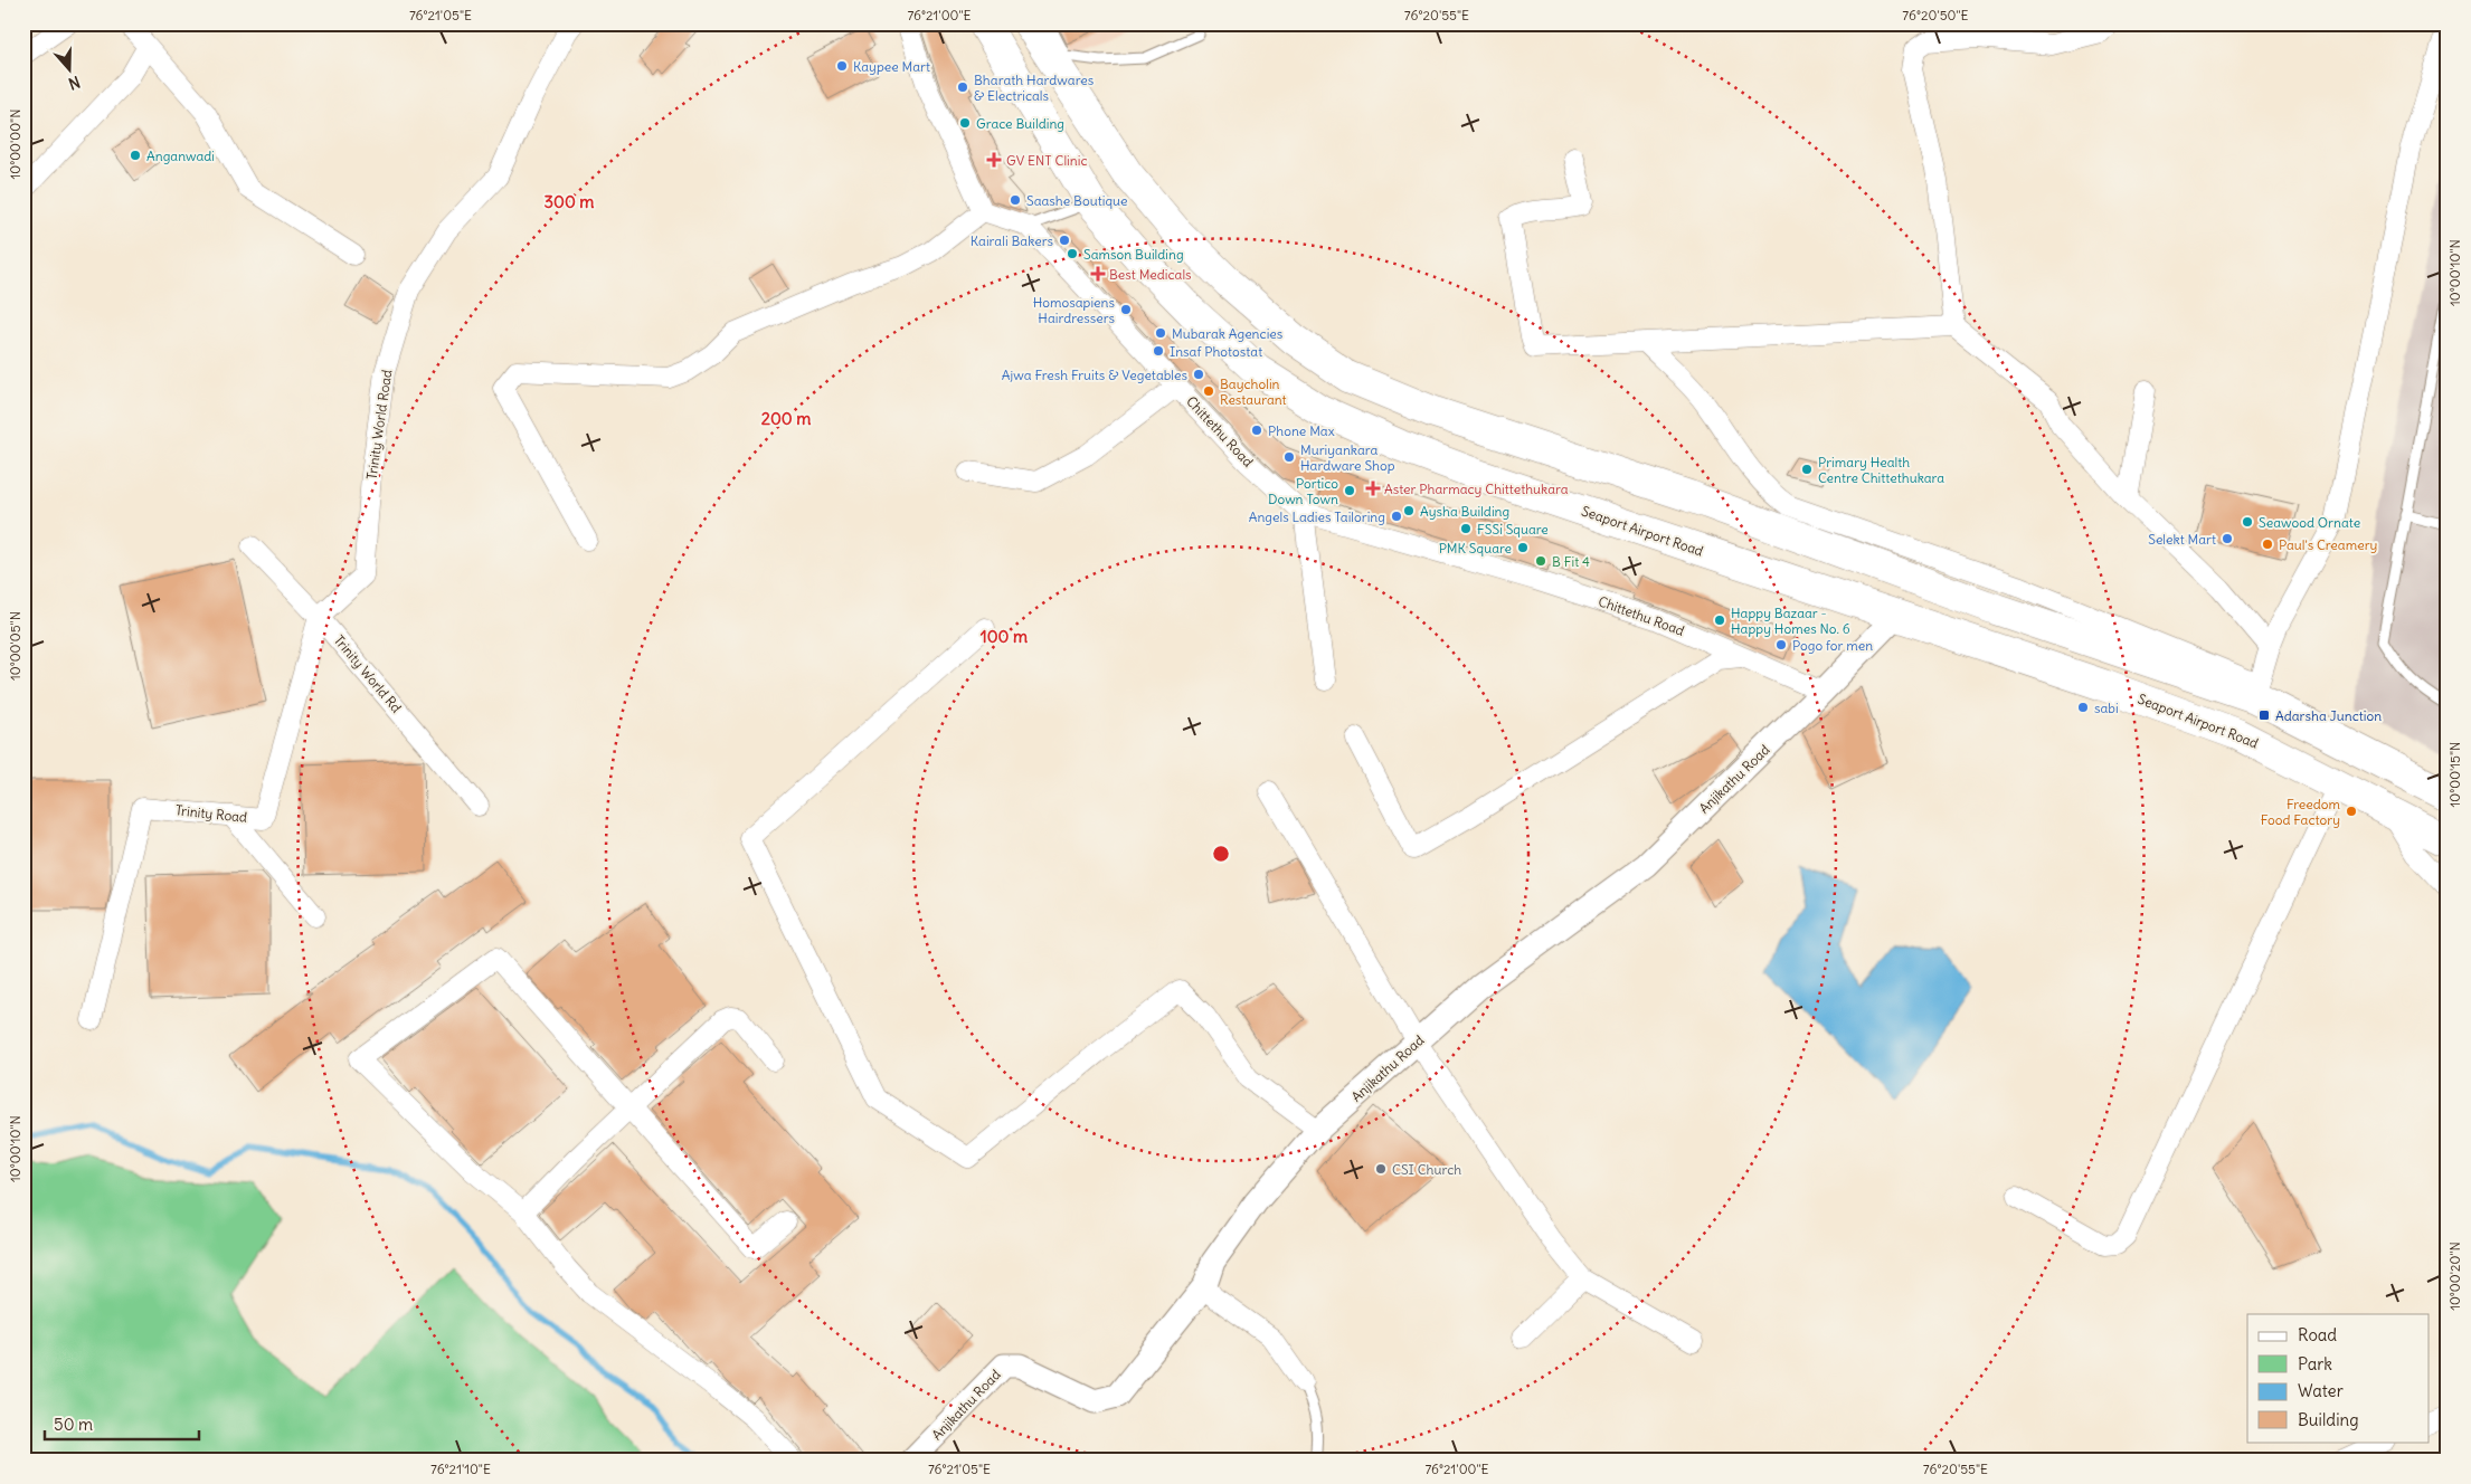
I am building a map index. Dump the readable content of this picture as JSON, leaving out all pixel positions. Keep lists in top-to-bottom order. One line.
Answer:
{"streets":{"main road":["Seaport Airport Road"],"street":["Trinity World Road","Chittethu Road","Trinity World Rd","Anjikathu Road","Trinity Road"]},"crossings":[["Trinity World Road","Trinity World Rd"],["Trinity World Road","Trinity Road"],["Chittethu Road","Anjikathu Road"],["Seaport Airport Road","Anjikathu Road"],["Trinity World Rd","Trinity Road"]],"places":{"other":["Kaypee Mart","Bharath Hardwares & Electricals","Grace Building","Anganwadi","Saashe Boutique","Kairali Bakers","Samson Building","Homosapiens Hairdressers","Mubarak Agencies","Insaf Photostat","Ajwa Fresh Fruits & Vegetables","Baycholin Restaurant","Phone Max","Muriyankara Hardware Shop","Primary Health Centre Chittethukara","Portico Down Town","Aysha Building","Angels Ladies Tailoring","Seawood Ornate","FSSi Square","Selekt Mart","Paul's Creamery","PMK Square","B Fit 4","Happy Bazaar - Happy Homes No. 6","Pogo for men","sabi","Freedom Food Factory","CSI Church"],"health":["GV ENT Clinic","Best Medicals","Aster Pharmacy Chittethukara"],"transit":["Adarsha Junction"]},"legend":["Road","Park","Water","Building"],"scale_bar":"50 m","north":"bottom","coordinates":["76°21'05\"E","76°21'00\"E","76°20'55\"E","76°20'50\"E","10°00'00\"N","10°00'10\"N","10°00'05\"N","10°00'15\"N","10°00'20\"N","76°21'10\"E"],"rings":["300 m","200 m","100 m"]}
